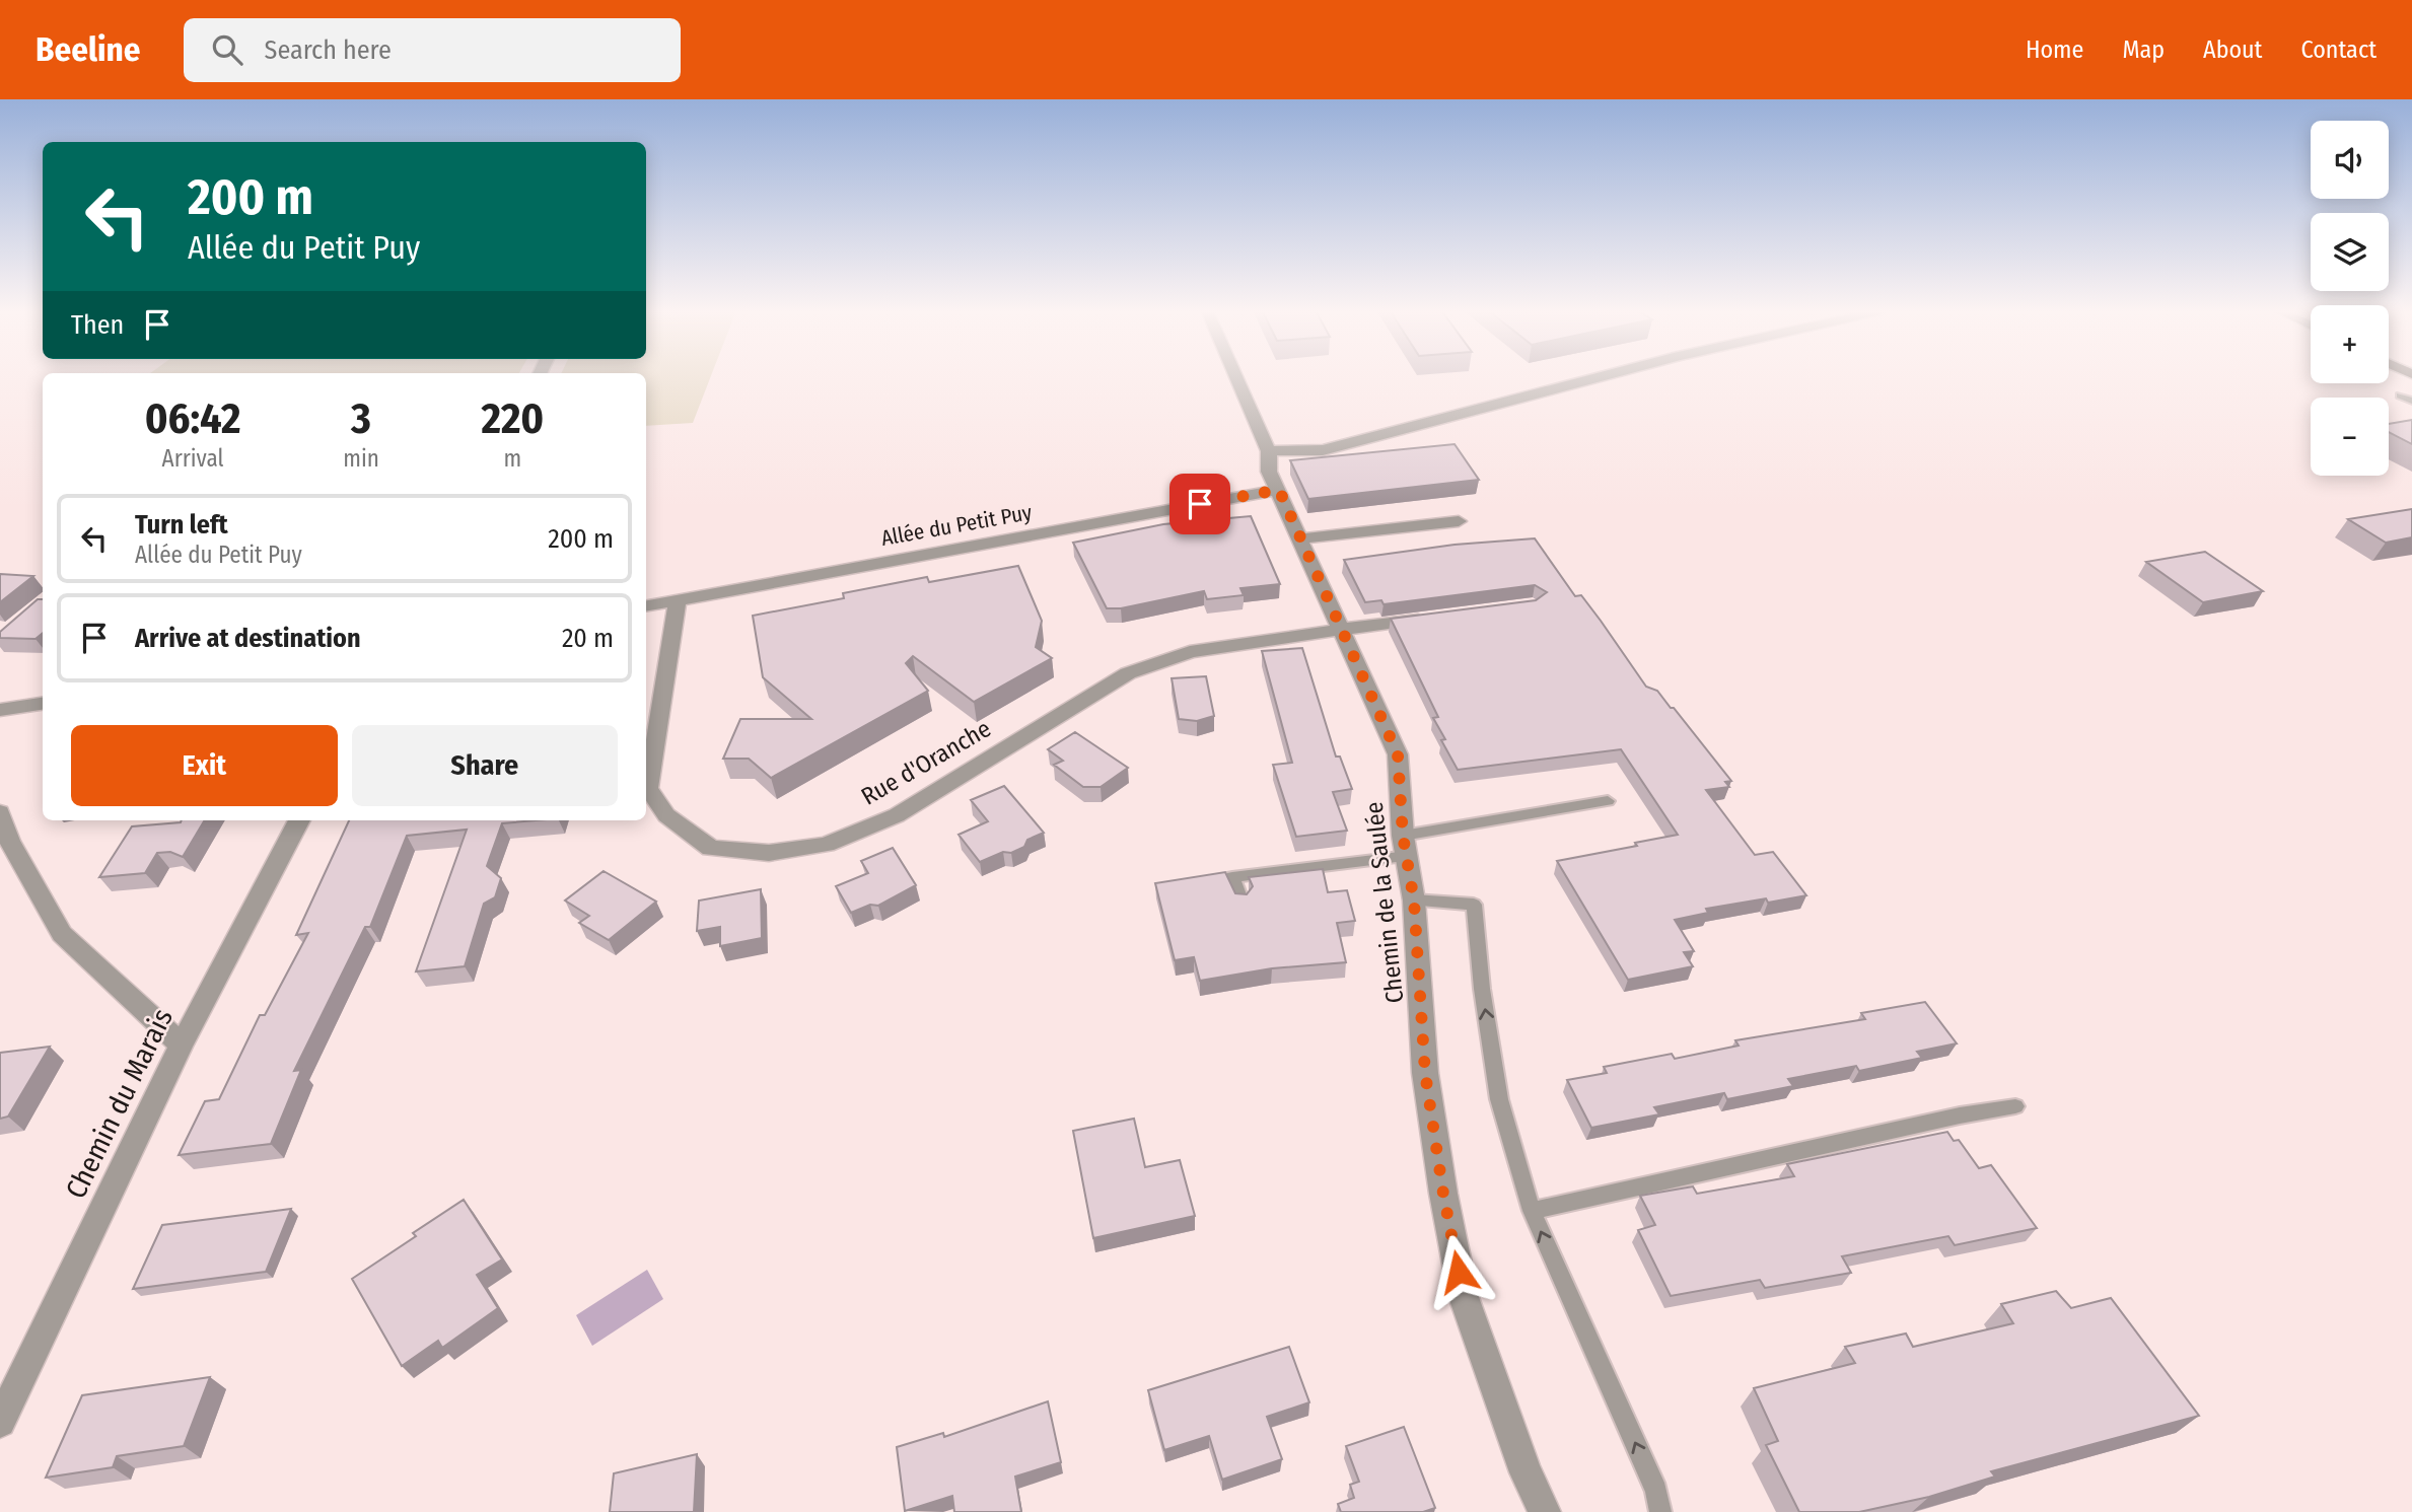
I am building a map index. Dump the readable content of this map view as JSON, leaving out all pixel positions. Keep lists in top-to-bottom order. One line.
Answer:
{"streets":{"street":["Allée du Petit Puy","Rue d'Oranche","Chemin de la Saulée","Chemin du Marais"]},"crossings":[["Allée du Petit Puy","Rue d'Oranche"],["Allée du Petit Puy","Chemin de la Saulée"],["Rue d'Oranche","Chemin de la Saulée"]],"page":{"header":"Beeline","search":"Search here","nav":["Home","Map","About","Contact"],"map_buttons":["+","−"],"turn":["200 m","Allée du Petit Puy"],"then":"Then","eta":["06:42","Arrival","3","min","220","m"],"list":[{"name":"Turn left","note":"Allée du Petit Puy","value":"200 m"},{"name":"Arrive at destination","value":"20 m"}],"buttons":["Exit","Share"]}}
